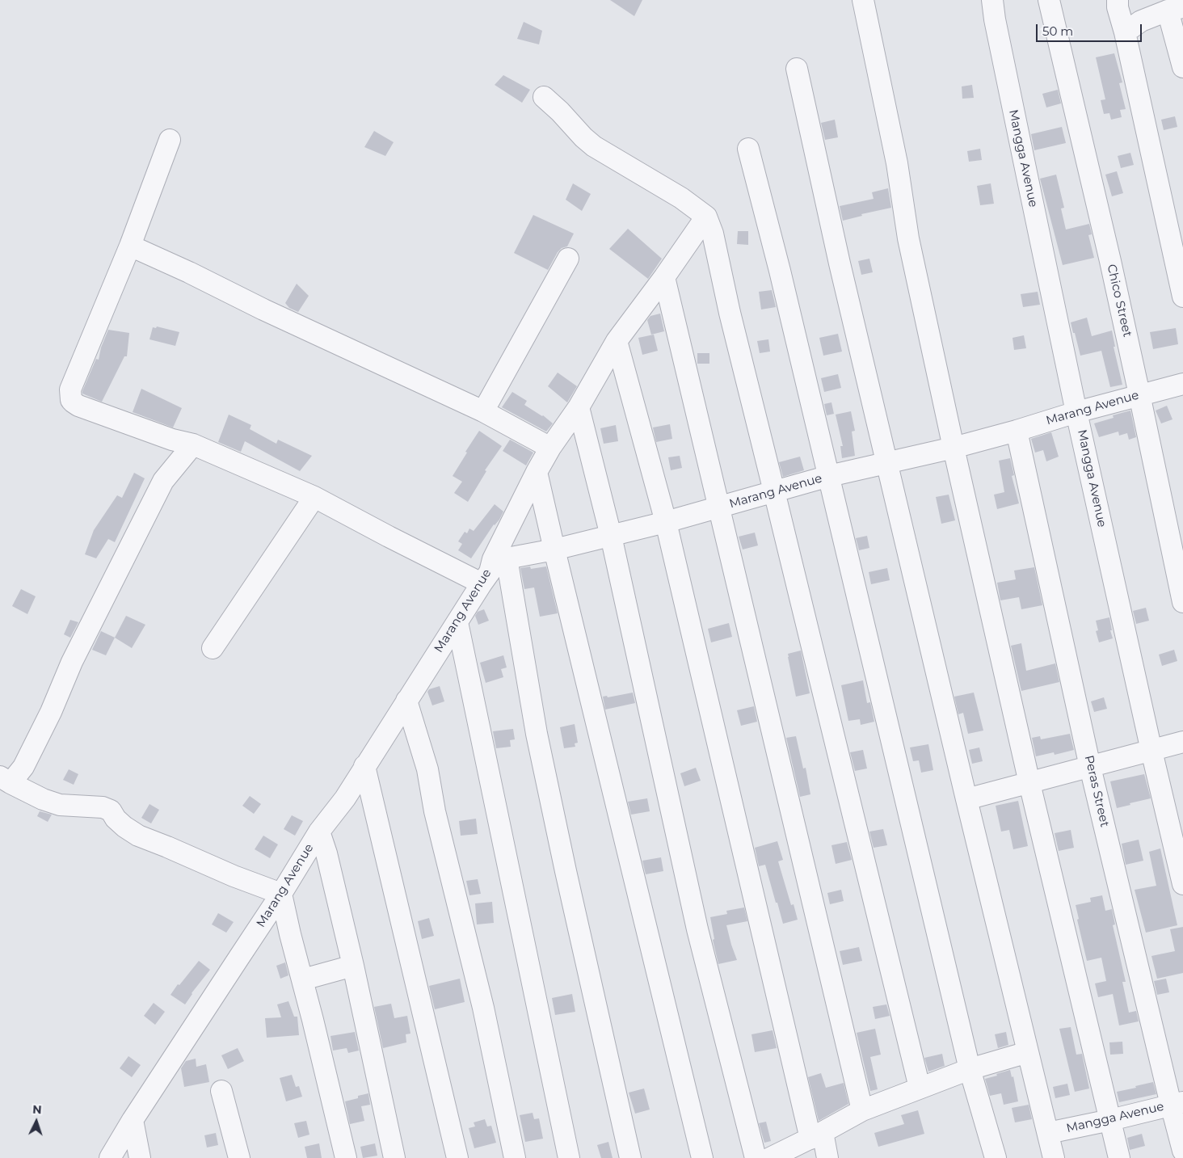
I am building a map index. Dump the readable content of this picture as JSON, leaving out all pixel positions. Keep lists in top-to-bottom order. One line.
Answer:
{"streets":{"street":["Mangga Avenue","Chico Street","Marang Avenue","Peras Street"]},"crossings":[["Mangga Avenue","Marang Avenue"],["Mangga Avenue","Peras Street"],["Chico Street","Marang Avenue"],["Marang Avenue","Peras Street"]],"scale_bar":"50 m","north":"top"}
